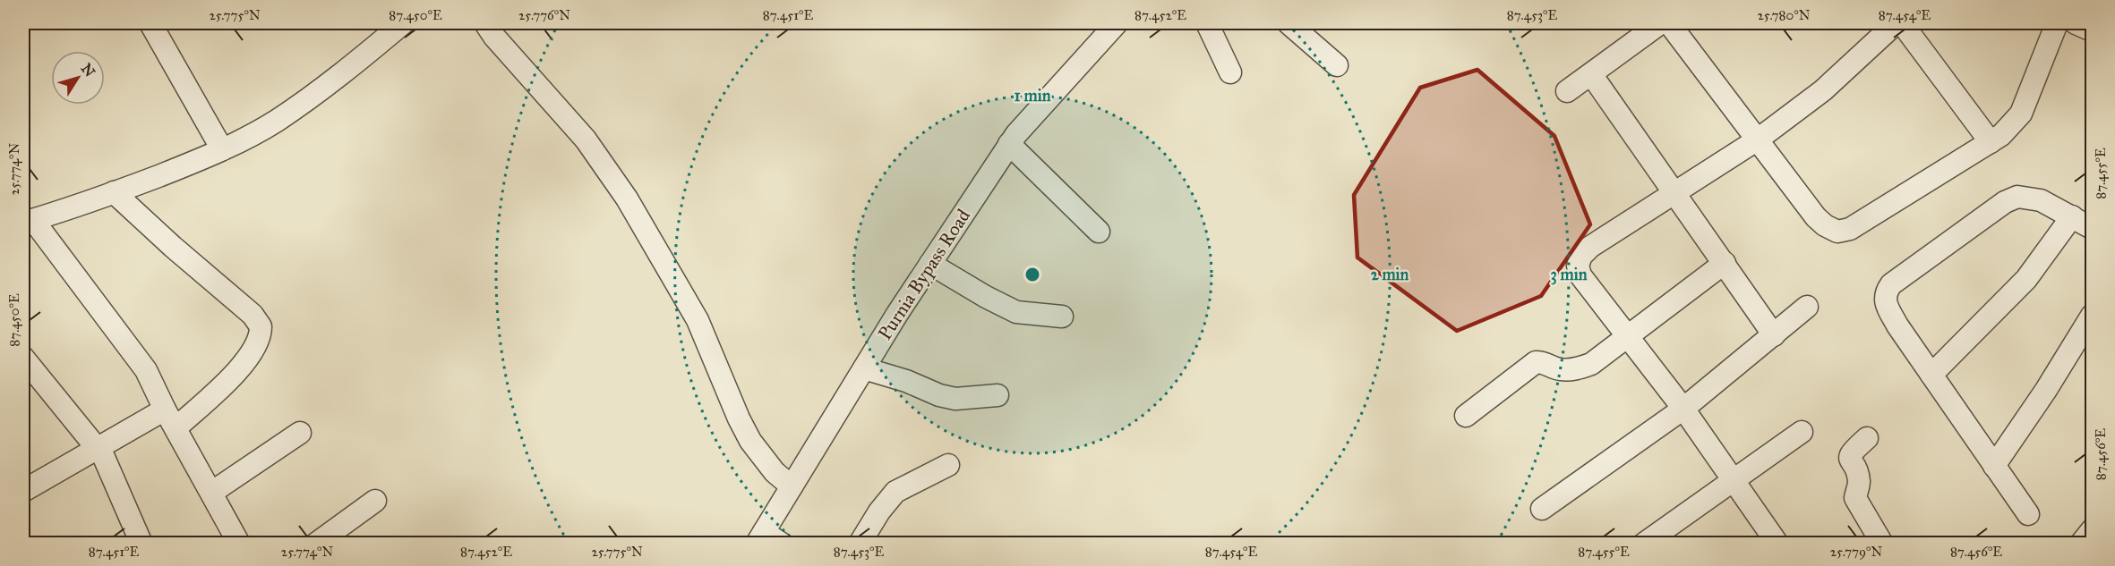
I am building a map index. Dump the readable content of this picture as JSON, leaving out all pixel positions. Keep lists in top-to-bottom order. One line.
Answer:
{"streets":{"street":["Purnia Bypass Road"]},"north":"top right","coordinates":["25.775°N","87.450°E","25.776°N","87.451°E","87.452°E","87.453°E","25.780°N","87.454°E","25.774°N","87.455°E","87.456°E","25.779°N"],"rings":["1 min","2 min","3 min"]}
